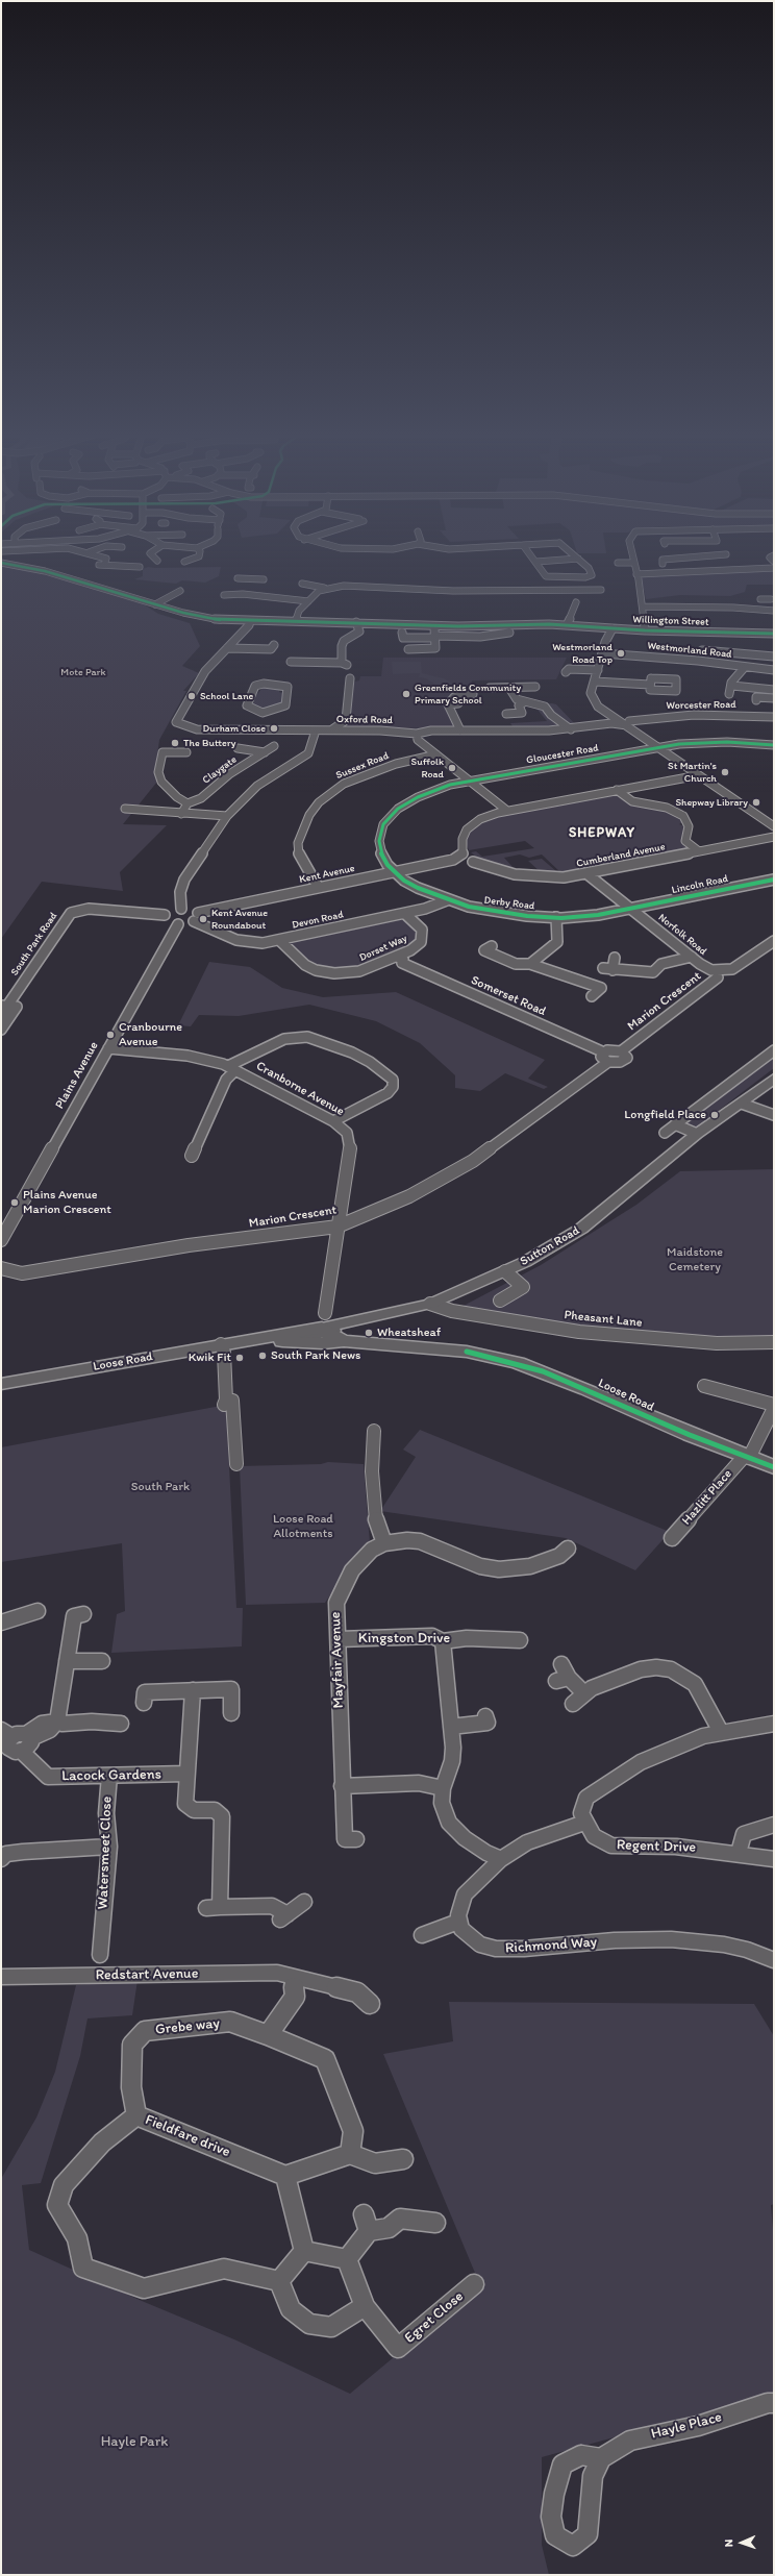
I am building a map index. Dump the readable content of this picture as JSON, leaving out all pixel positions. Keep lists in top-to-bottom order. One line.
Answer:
{"streets":{"highway":["Loose Road"],"main road":["Sutton Road"],"street":["Willington Street","Westmorland Road","Worcester Road","Oxford Road","Gloucester Road","Sussex Road","Claygate","Cumberland Avenue","Kent Avenue","Lincoln Road","Derby Road","Devon Road","Norfolk Road","South Park Road","Dorset Way","Somerset Road","Marion Crescent","Plains Avenue","Cranborne Avenue","Pheasant Lane","Hazlitt Place","Kingston Drive","Mayfair Avenue","Lacock Gardens","Regent Drive","Watersmeet Close","Richmond Way","Redstart Avenue","Grebe way","Fieldfare drive","Egret Close","Hayle Place"]},"crossings":[["Worcester Road","Oxford Road"],["Gloucester Road","Kent Avenue"],["Gloucester Road","Derby Road"],["Cumberland Avenue","Norfolk Road"],["Kent Avenue","Derby Road"],["Lincoln Road","Derby Road"],["Lincoln Road","Norfolk Road"],["Derby Road","Devon Road"],["Derby Road","Norfolk Road"],["Devon Road","Dorset Way"],["Dorset Way","Somerset Road"],["Somerset Road","Marion Crescent"],["Marion Crescent","Cranborne Avenue"],["Plains Avenue","Cranborne Avenue"],["Cranborne Avenue","Sutton Road"],["Cranborne Avenue","Loose Road"],["Sutton Road","Pheasant Lane"],["Sutton Road","Loose Road"],["Loose Road","Hazlitt Place"],["Kingston Drive","Mayfair Avenue"],["Lacock Gardens","Watersmeet Close"],["Grebe way","Fieldfare drive"],["Fieldfare drive","Egret Close"]],"districts":["SHEPWAY"],"parks":["Mote Park","Maidstone Cemetery","South Park","Loose Road Allotments","Hayle Park"],"places":["Westmorland Road Top","Greenfields Community Primary School","School Lane","Durham Close","The Buttery","Suffolk Road","St Martin's Church","Shepway Library","Kent Avenue Roundabout","Cranbourne Avenue","Longfield Place","Plains Avenue Marion Crescent","Wheatsheaf","South Park News","Kwik Fit"],"north":"left"}
